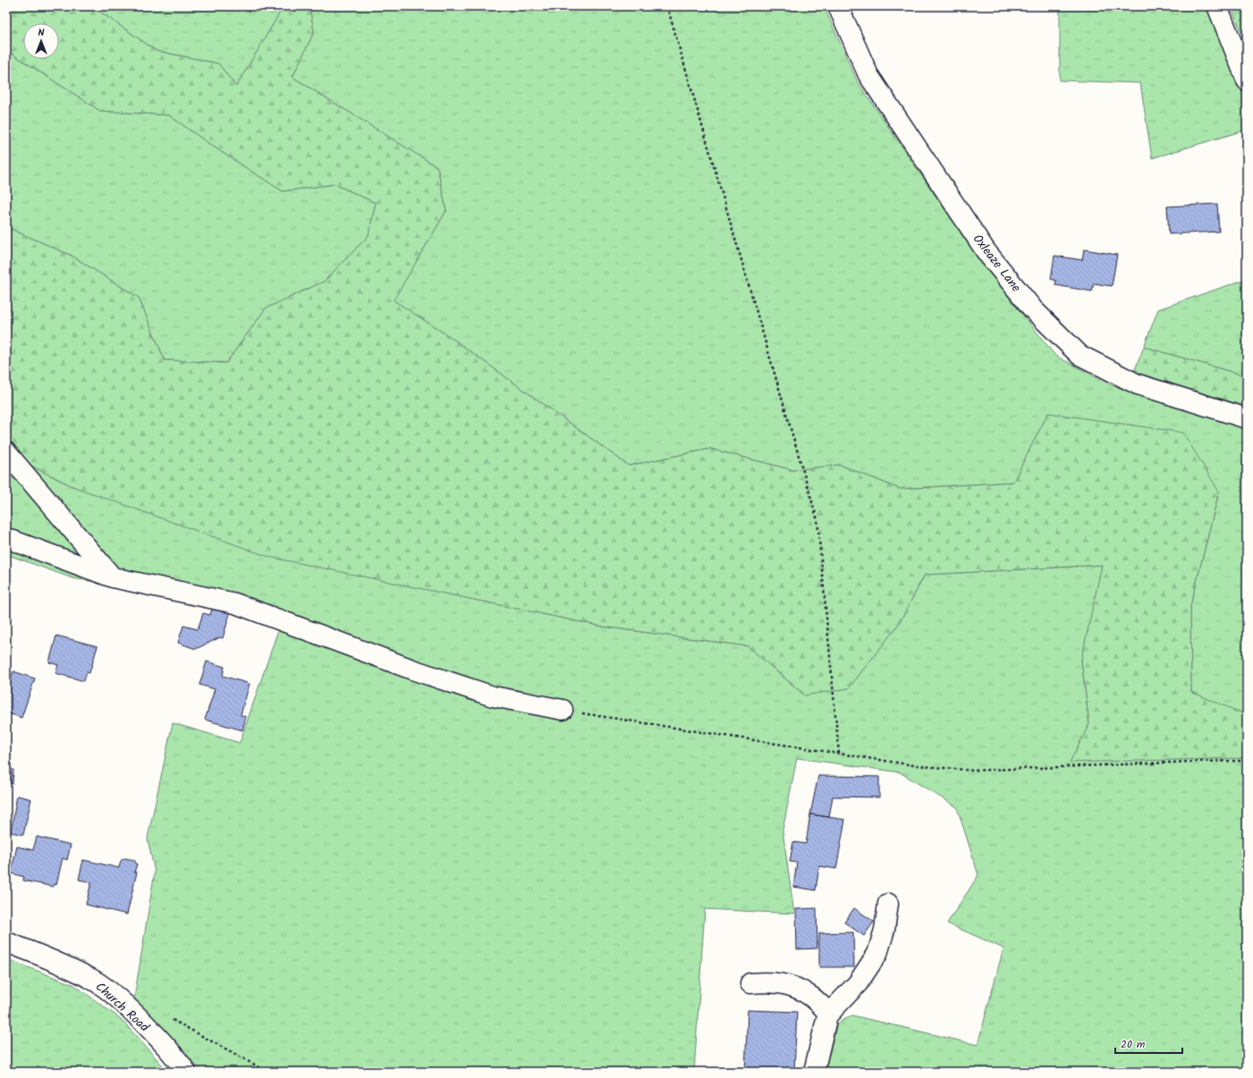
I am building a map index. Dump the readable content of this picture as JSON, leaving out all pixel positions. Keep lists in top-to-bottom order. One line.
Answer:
{"streets":{"street":["Oxleaze Lane","Church Road"]},"scale_bar":"20 m","north":"top"}
